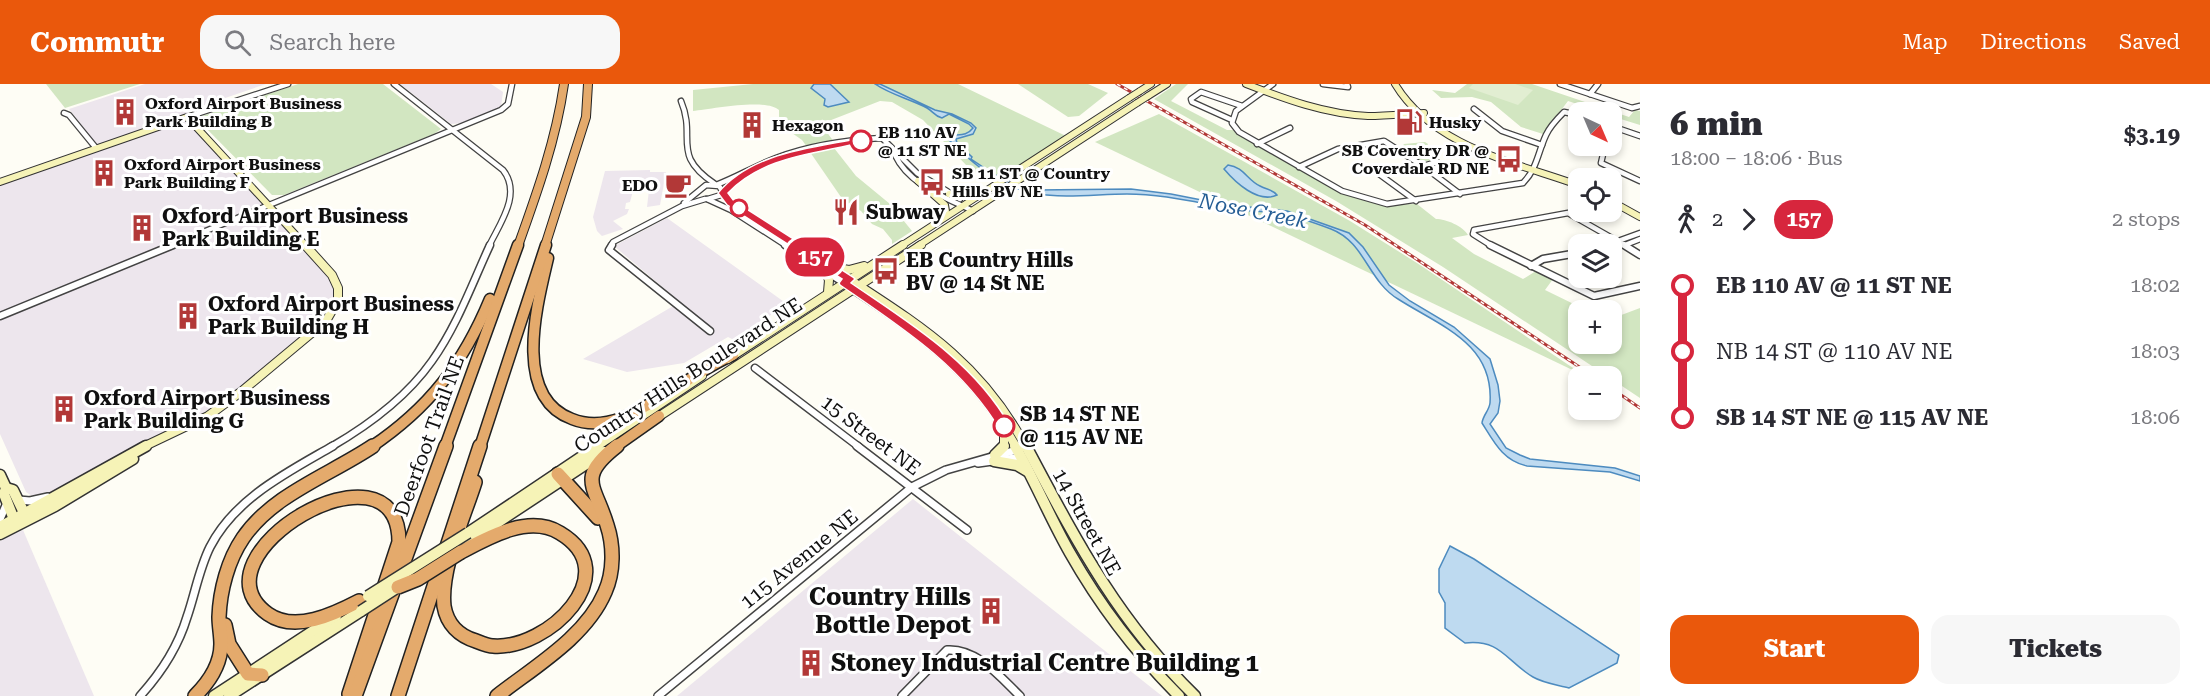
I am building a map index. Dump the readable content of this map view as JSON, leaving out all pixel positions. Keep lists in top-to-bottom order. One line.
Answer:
{"streets":{"highway":["Deerfoot Trail NE"],"main road":["Country Hills Boulevard NE","14 Street NE"],"street":["15 Street NE","115 Avenue NE"]},"crossings":[["Country Hills Boulevard NE","14 Street NE"],["15 Street NE","115 Avenue NE"],["14 Street NE","115 Avenue NE"]],"water":["Nose Creek"],"places":{"building":["Oxford Airport Business Park Building B","Hexagon","Oxford Airport Business Park Building F","Oxford Airport Business Park Building E","Oxford Airport Business Park Building H","Oxford Airport Business Park Building G","Country Hills Bottle Depot","Stoney Industrial Centre Building 1"],"fuel station":["Husky"],"other":["EB 110 AV @ 11 ST NE","SB 14 ST NE @ 115 AV NE"],"bus stop":["SB Coventry DR @ Coverdale RD NE","SB 11 ST @ Country Hills BV NE","EB Country Hills BV @ 14 St NE"],"cafe":["EDO"],"restaurant":["Subway"]},"lines":["bus line 157"],"north":"bottom right","page":{"header":"Commutr","search":"Search here","nav":["Map","Directions","Saved"],"on_map":"157","heading":["6 min","18:00 – 18:06 · Bus","$3.19"],"map_buttons":["+","−"],"legs":["2","157","2 stops"],"list":[{"name":"EB 110 AV @ 11 ST NE","value":"18:02"},{"name":"NB 14 ST @ 110 AV NE","value":"18:03"},{"name":"SB 14 ST NE @ 115 AV NE","value":"18:06"}],"buttons":["Start","Tickets"]}}
